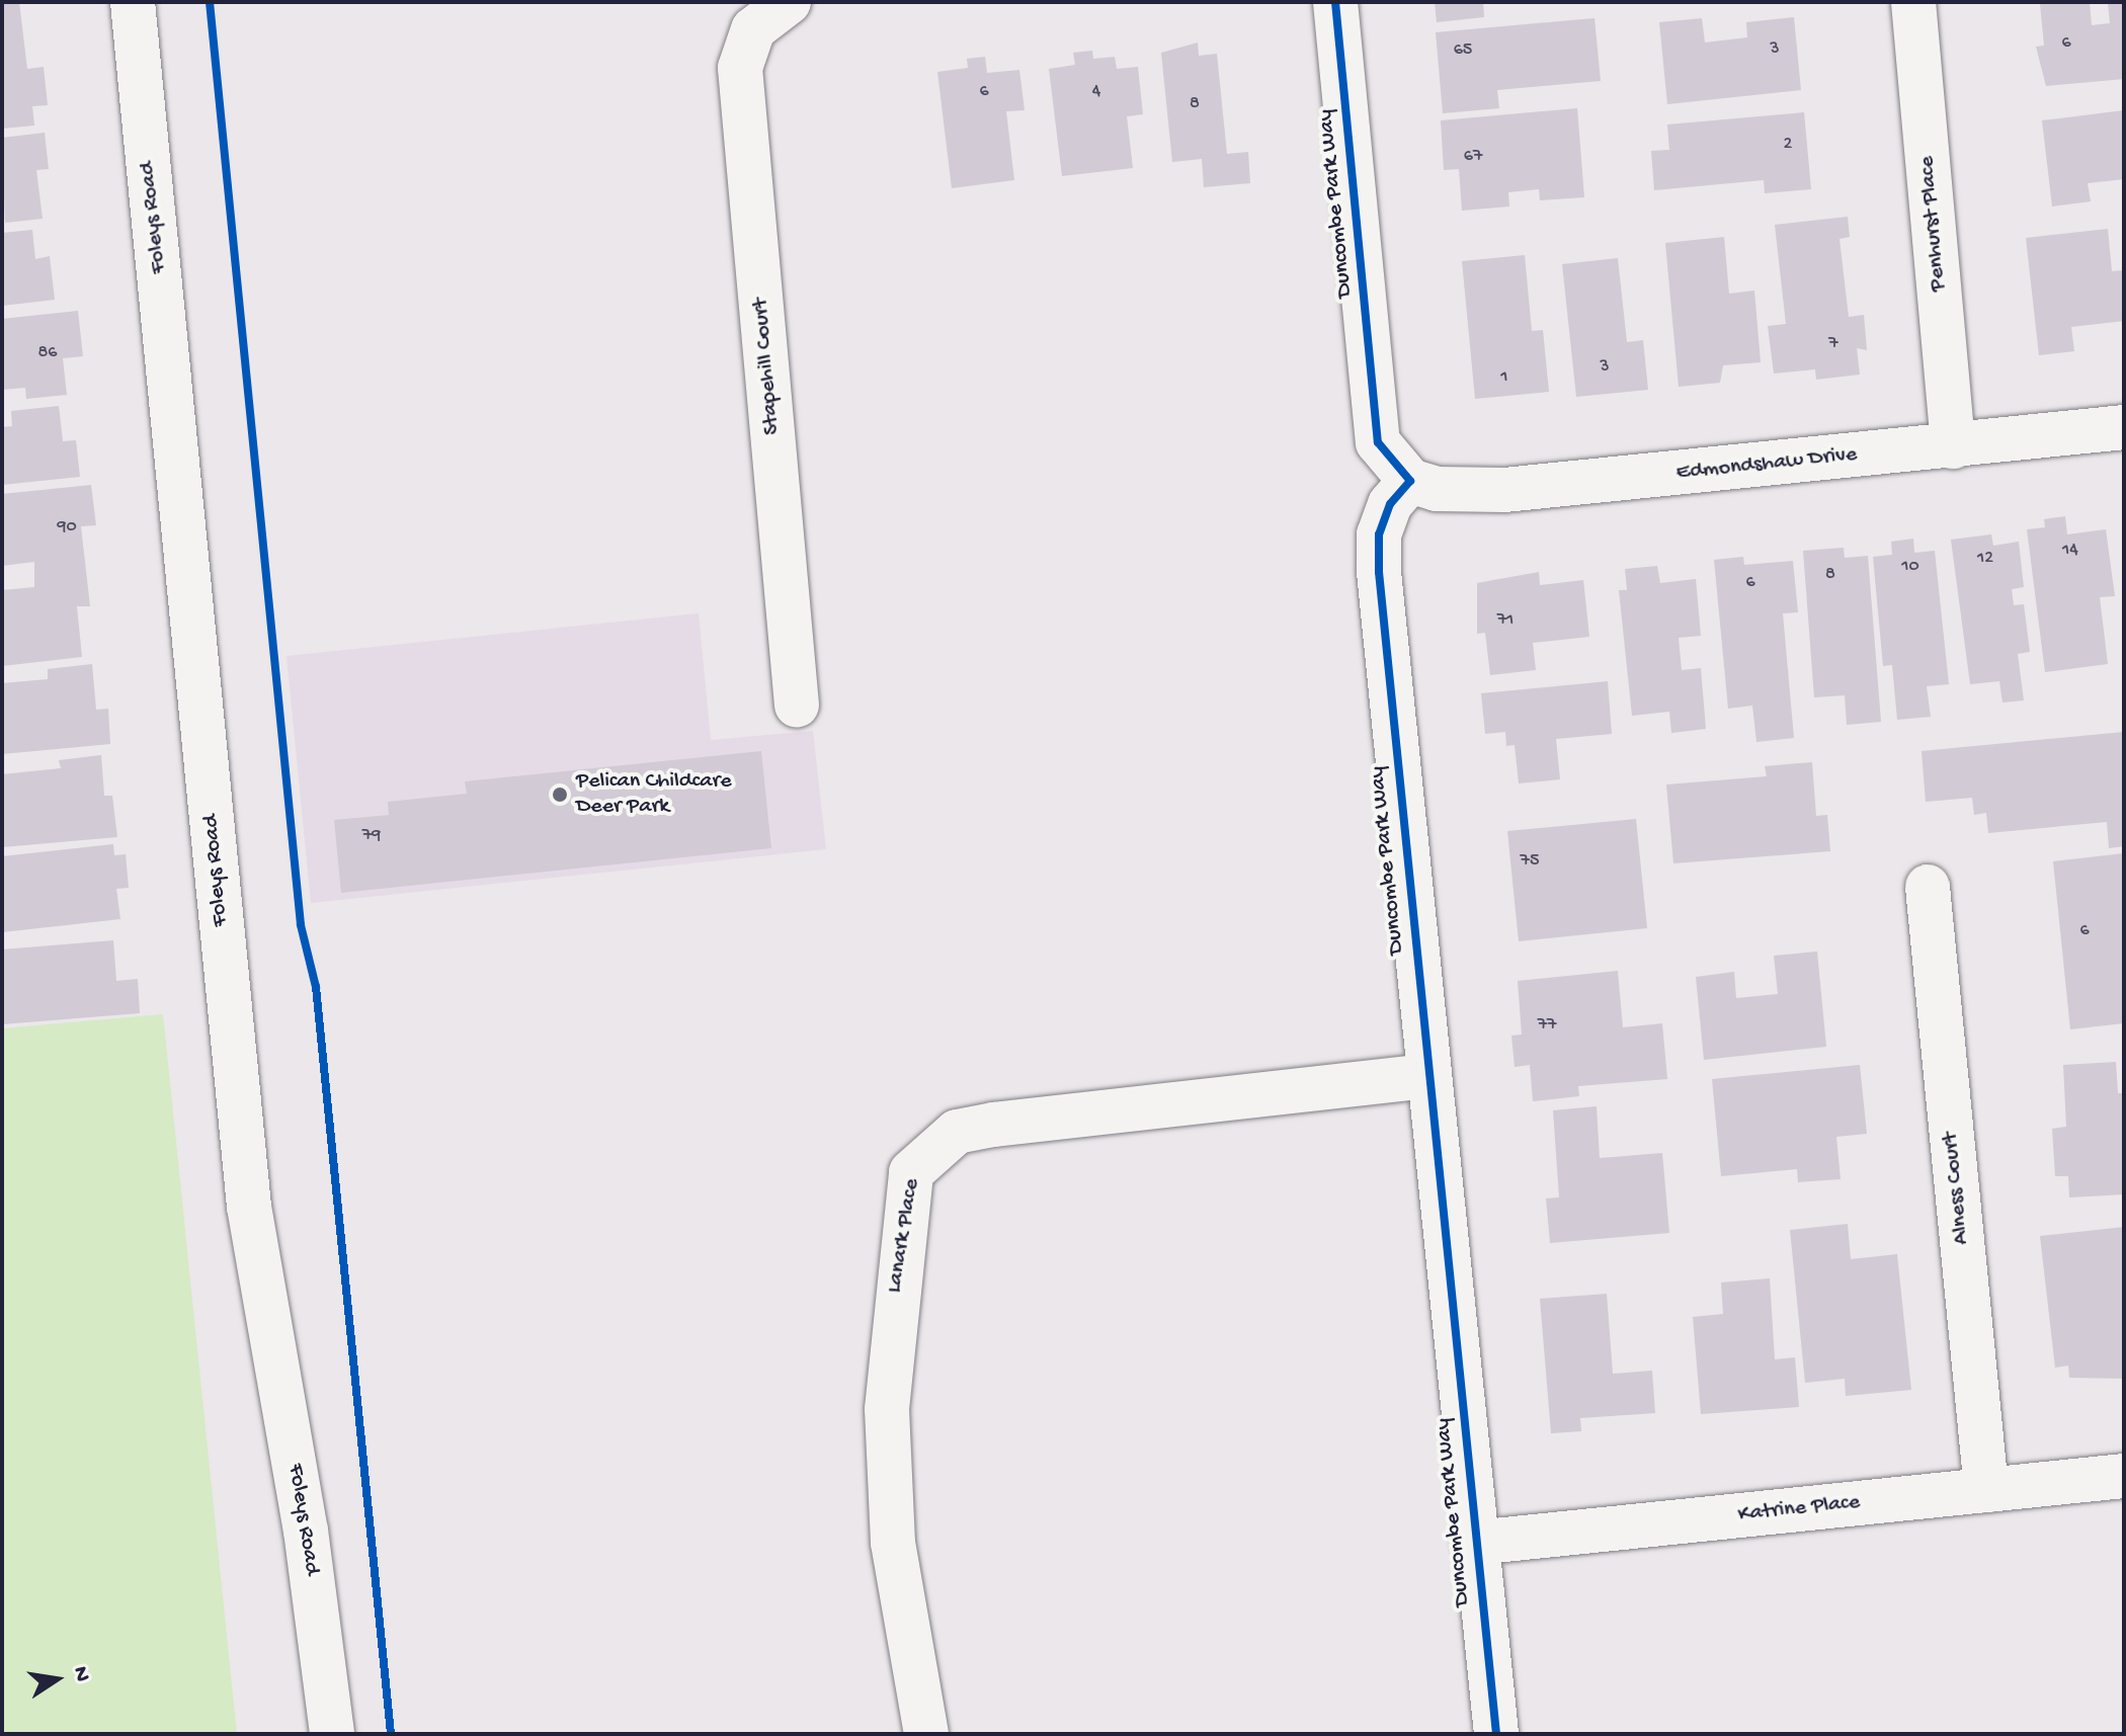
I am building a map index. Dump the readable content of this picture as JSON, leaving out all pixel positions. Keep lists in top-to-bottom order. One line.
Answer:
{"streets":{"street":["Duncombe Park Way","Foleys Road","Penhurst Place","Stapehill Court","Edmondshaw Drive","Alness Court","Lanark Place","Katrine Place"]},"crossings":[["Duncombe Park Way","Edmondshaw Drive"],["Duncombe Park Way","Lanark Place"],["Duncombe Park Way","Katrine Place"],["Penhurst Place","Edmondshaw Drive"],["Alness Court","Katrine Place"]],"places":["Pelican Childcare Deer Park"],"house_numbers":["6","3","65","6","4","8","2","67","7","86","3","1","90","14","12","10","8","6","71","79","75","6","77"],"north":"right"}
